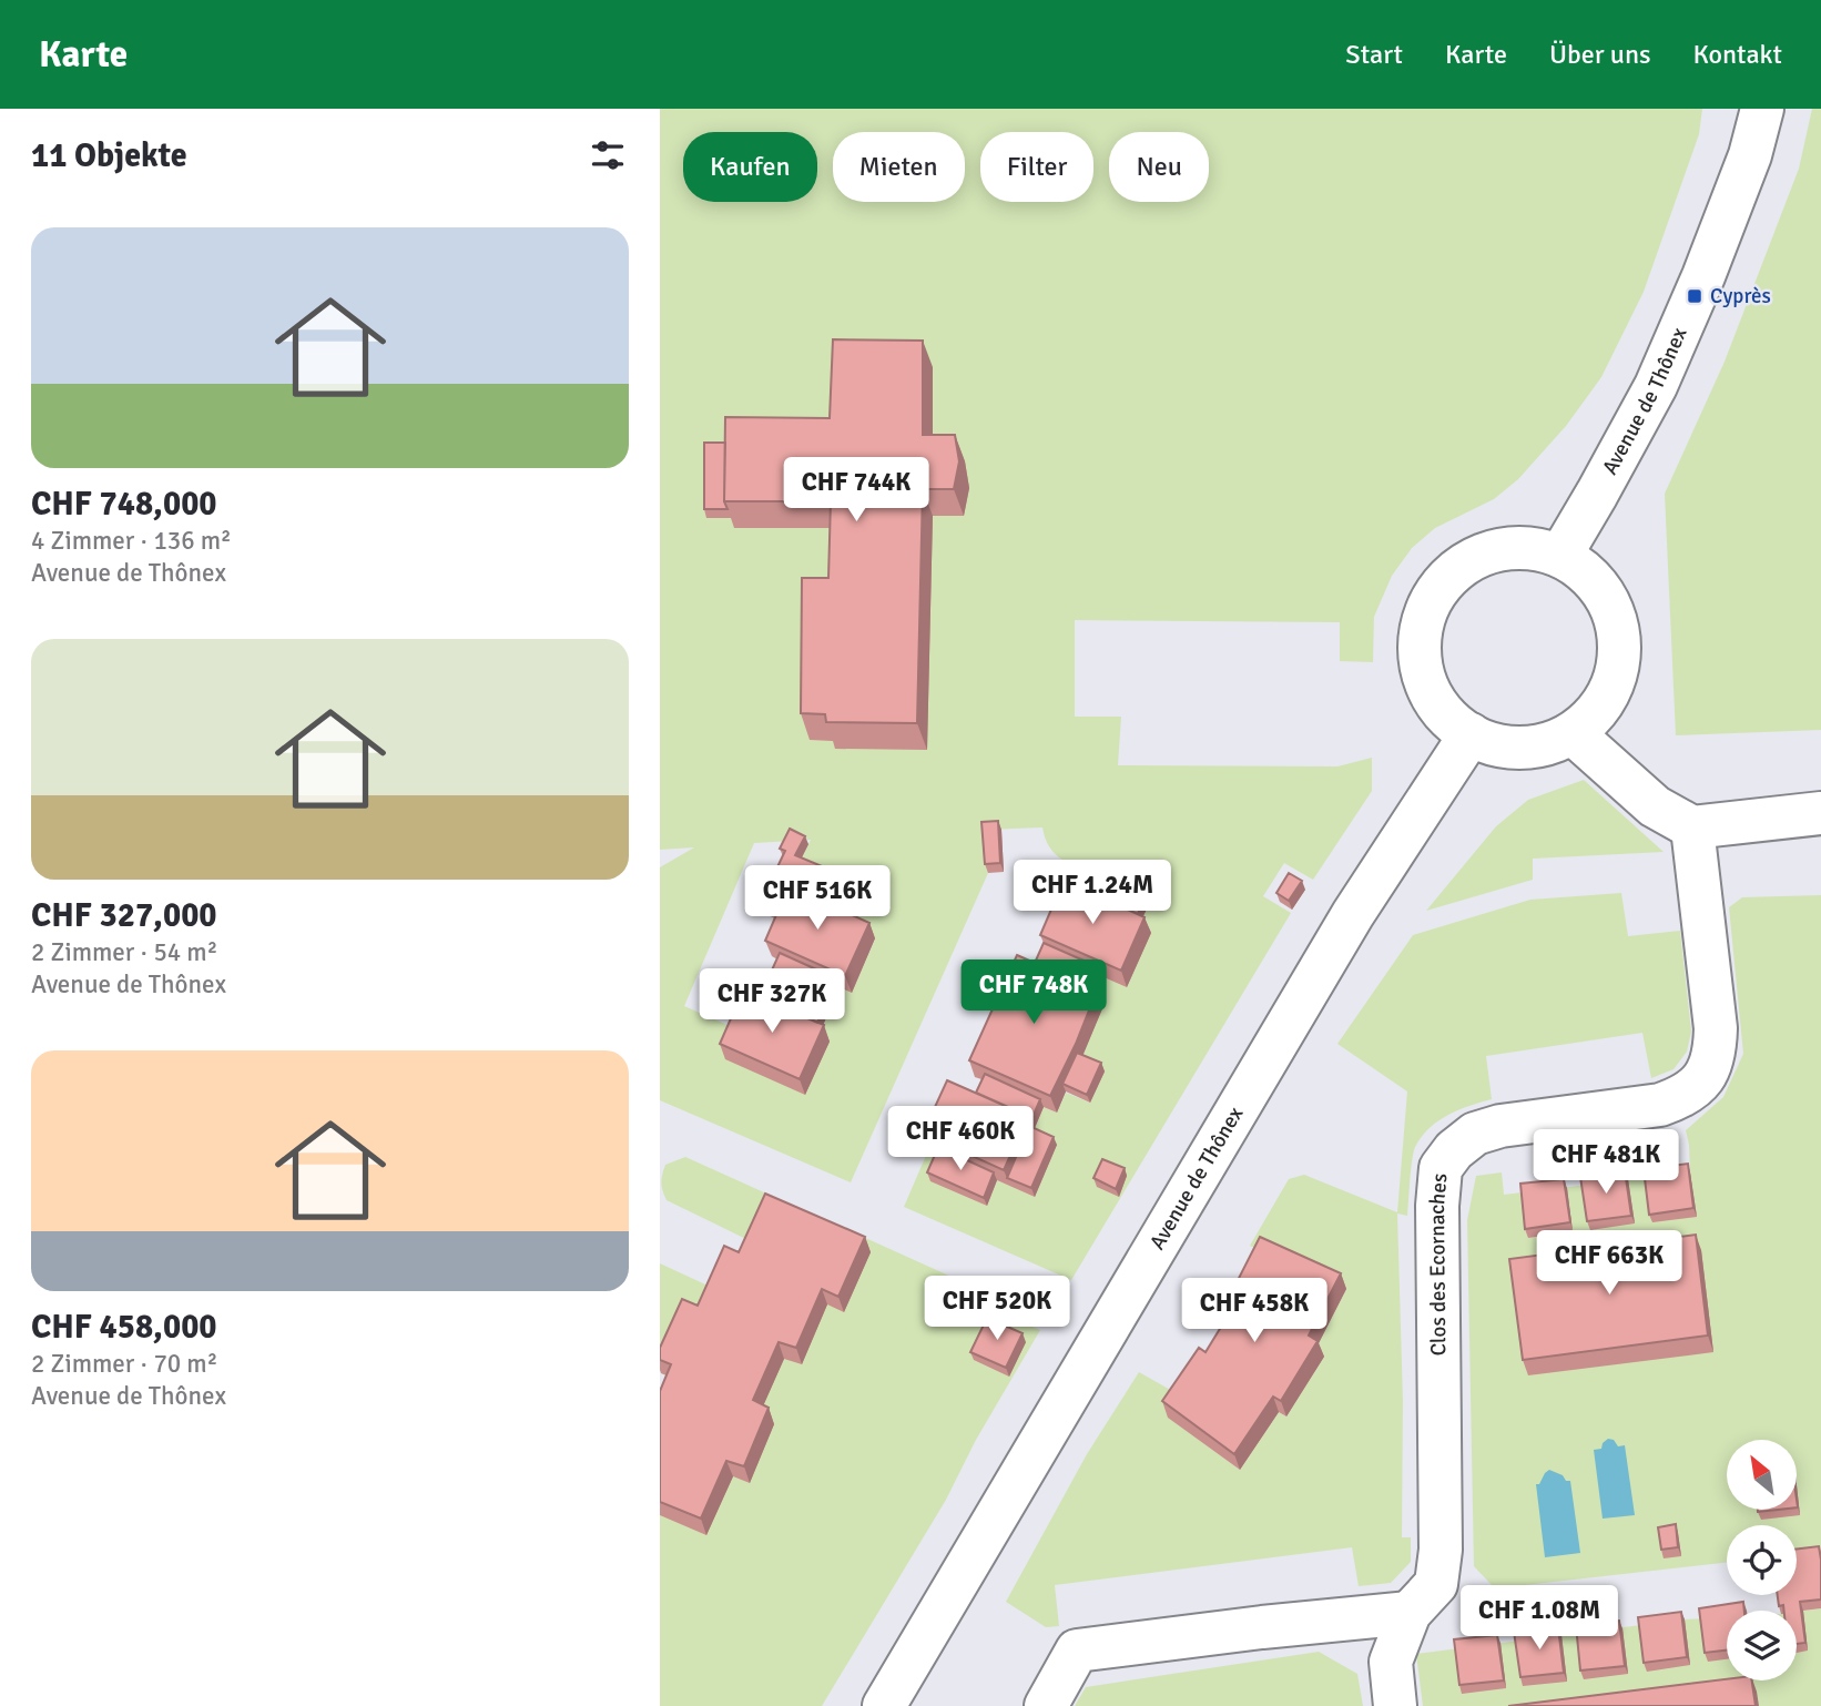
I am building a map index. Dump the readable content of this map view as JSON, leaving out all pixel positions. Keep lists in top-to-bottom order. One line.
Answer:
{"streets":{"main road":["Avenue de Thônex","Clos des Ecornaches"]},"places":{"transit":["Cyprès"]},"north":"top left","page":{"header":"Karte","nav":["Start","Karte","Über uns","Kontakt"],"heading":"11 Objekte","chip":["Kaufen","Mieten","Filter","Neu"],"list":[{"name":"CHF 748,000","note":"4 Zimmer · 136 m² · Avenue de Thônex"},{"name":"CHF 327,000","note":"2 Zimmer · 54 m² · Avenue de Thônex"},{"name":"CHF 458,000","note":"2 Zimmer · 70 m² · Avenue de Thônex"}],"price":["CHF 744K","CHF 1.24M","CHF 516K","CHF 748K","CHF 327K","CHF 460K","CHF 481K","CHF 663K","CHF 520K","CHF 458K","CHF 1.08M"]}}
